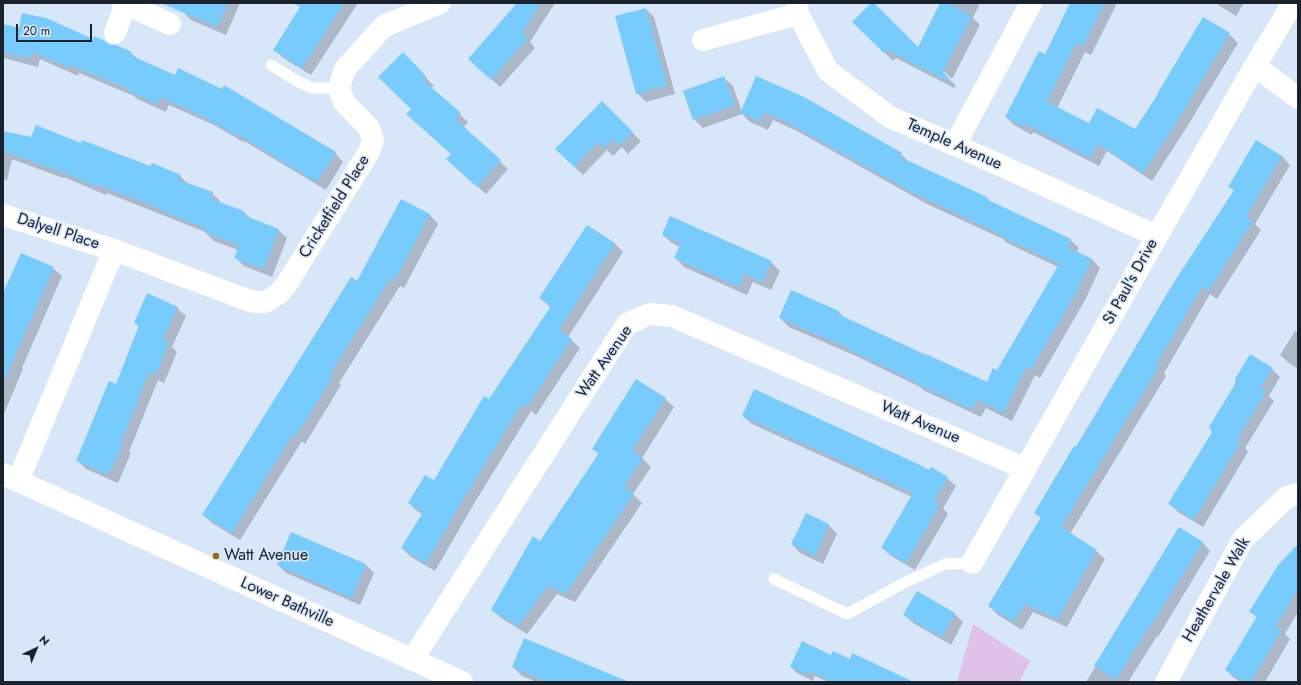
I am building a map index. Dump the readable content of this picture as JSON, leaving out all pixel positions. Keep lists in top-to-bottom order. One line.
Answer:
{"streets":{"street":["Temple Avenue","Cricketfield Place","Dalyell Place","St Paul's Drive","Watt Avenue","Heathervale Walk","Lower Bathville"]},"crossings":[["Temple Avenue","St Paul's Drive"],["Cricketfield Place","Dalyell Place"],["St Paul's Drive","Watt Avenue"],["Watt Avenue","Lower Bathville"]],"places":["Watt Avenue"],"scale_bar":"20 m","north":"top right"}
